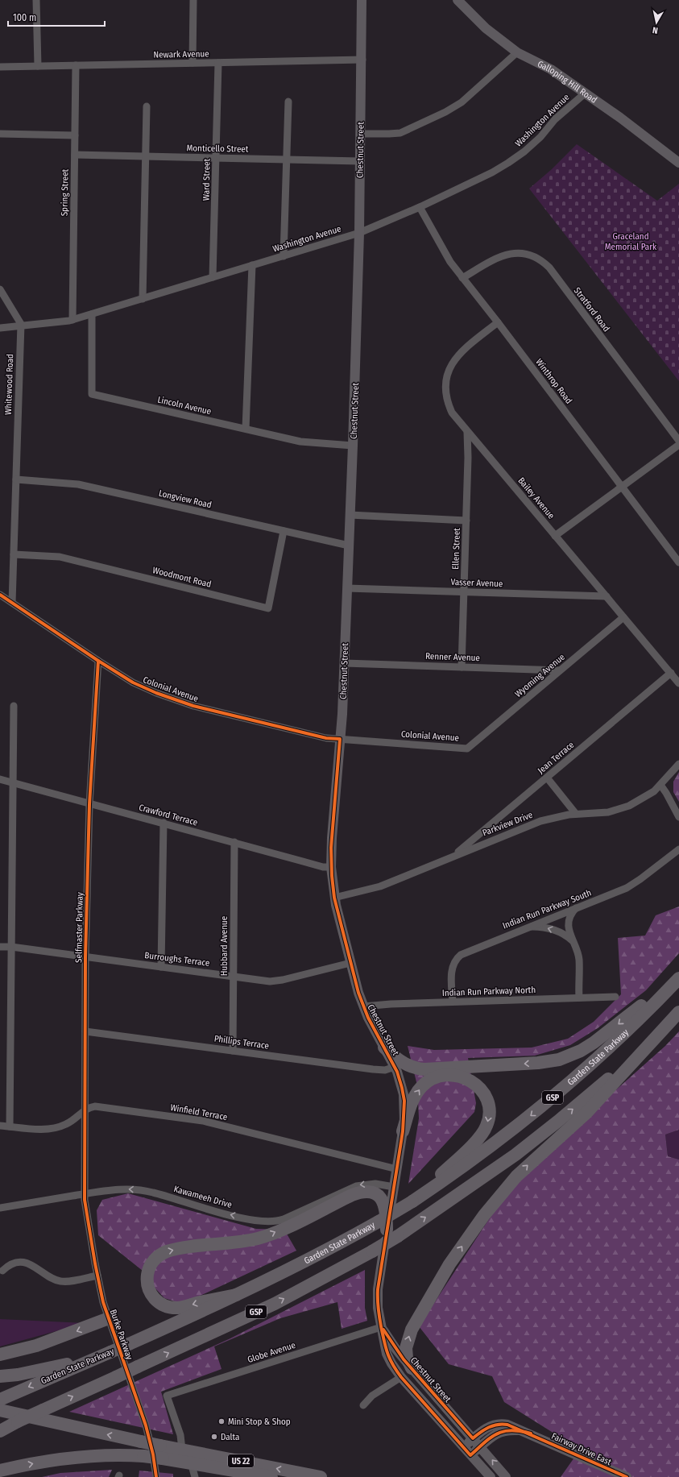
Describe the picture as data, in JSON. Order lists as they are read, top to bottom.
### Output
{
  "streets": {
    "highway": ["Garden State Parkway", "GSP", "US 22"],
    "main road": ["Galloping Hill Road", "Chestnut Street", "Fairway Drive East"],
    "street": [
      "Newark Avenue",
      "Washington Avenue",
      "Monticello Street",
      "Ward Street",
      "Spring Street",
      "Stratford Road",
      "Winthrop Road",
      "Whitewood Road",
      "Lincoln Avenue",
      "Bailey Avenue",
      "Longview Road",
      "Ellen Street",
      "Woodmont Road",
      "Vasser Avenue",
      "Renner Avenue",
      "Wyoming Avenue",
      "Colonial Avenue",
      "Jean Terrace",
      "Crawford Terrace",
      "Parkview Drive",
      "Indian Run Parkway South",
      "Selfmaster Parkway",
      "Hubbard Avenue",
      "Burroughs Terrace",
      "Indian Run Parkway North",
      "Phillips Terrace",
      "Winfield Terrace",
      "Kawameeh Drive",
      "Burke Parkway",
      "Globe Avenue"
    ]
  },
  "crossings": [
    ["Newark Avenue", "Chestnut Street"],
    ["Newark Avenue", "Ward Street"],
    ["Newark Avenue", "Spring Street"],
    ["Galloping Hill Road", "Washington Avenue"],
    ["Washington Avenue", "Chestnut Street"],
    ["Washington Avenue", "Ward Street"],
    ["Washington Avenue", "Spring Street"],
    ["Washington Avenue", "Winthrop Road"],
    ["Washington Avenue", "Whitewood Road"],
    ["Washington Avenue", "Lincoln Avenue"],
    ["Monticello Street", "Chestnut Street"],
    ["Monticello Street", "Ward Street"],
    ["Monticello Street", "Spring Street"],
    ["Chestnut Street", "Lincoln Avenue"],
    ["Chestnut Street", "Longview Road"],
    ["Chestnut Street", "Vasser Avenue"],
    ["Chestnut Street", "Renner Avenue"],
    ["Chestnut Street", "Colonial Avenue"],
    ["Chestnut Street", "Crawford Terrace"],
    ["Chestnut Street", "Parkview Drive"],
    ["Chestnut Street", "Burroughs Terrace"],
    ["Chestnut Street", "Indian Run Parkway North"],
    ["Chestnut Street", "Phillips Terrace"],
    ["Chestnut Street", "Garden State Parkway"],
    ["Chestnut Street", "Winfield Terrace"],
    ["Chestnut Street", "Kawameeh Drive"],
    ["Chestnut Street", "Globe Avenue"],
    ["Chestnut Street", "Fairway Drive East"],
    ["Stratford Road", "Winthrop Road"],
    ["Winthrop Road", "Bailey Avenue"],
    ["Whitewood Road", "Longview Road"],
    ["Whitewood Road", "Woodmont Road"],
    ["Whitewood Road", "Colonial Avenue"],
    ["Bailey Avenue", "Ellen Street"],
    ["Bailey Avenue", "Vasser Avenue"],
    ["Bailey Avenue", "Wyoming Avenue"],
    ["Bailey Avenue", "Jean Terrace"],
    ["Longview Road", "Woodmont Road"],
    ["Ellen Street", "Vasser Avenue"],
    ["Ellen Street", "Renner Avenue"],
    ["Renner Avenue", "Wyoming Avenue"],
    ["Wyoming Avenue", "Colonial Avenue"],
    ["Colonial Avenue", "Selfmaster Parkway"],
    ["Jean Terrace", "Parkview Drive"],
    ["Crawford Terrace", "Selfmaster Parkway"],
    ["Crawford Terrace", "Hubbard Avenue"],
    ["Indian Run Parkway South", "Indian Run Parkway North"],
    ["Selfmaster Parkway", "Burroughs Terrace"],
    ["Selfmaster Parkway", "Phillips Terrace"],
    ["Selfmaster Parkway", "Winfield Terrace"],
    ["Selfmaster Parkway", "Kawameeh Drive"],
    ["Selfmaster Parkway", "Burke Parkway"],
    ["Hubbard Avenue", "Burroughs Terrace"],
    ["Hubbard Avenue", "Phillips Terrace"],
    ["Kawameeh Drive", "Burke Parkway"],
    ["Globe Avenue", "US 22"]
  ],
  "one_way": ["Kawameeh Drive"],
  "parks": ["Graceland Memorial Park"],
  "places": ["Mini Stop & Shop", "Dalta"],
  "scale_bar": "100 m",
  "north": "bottom"
}
